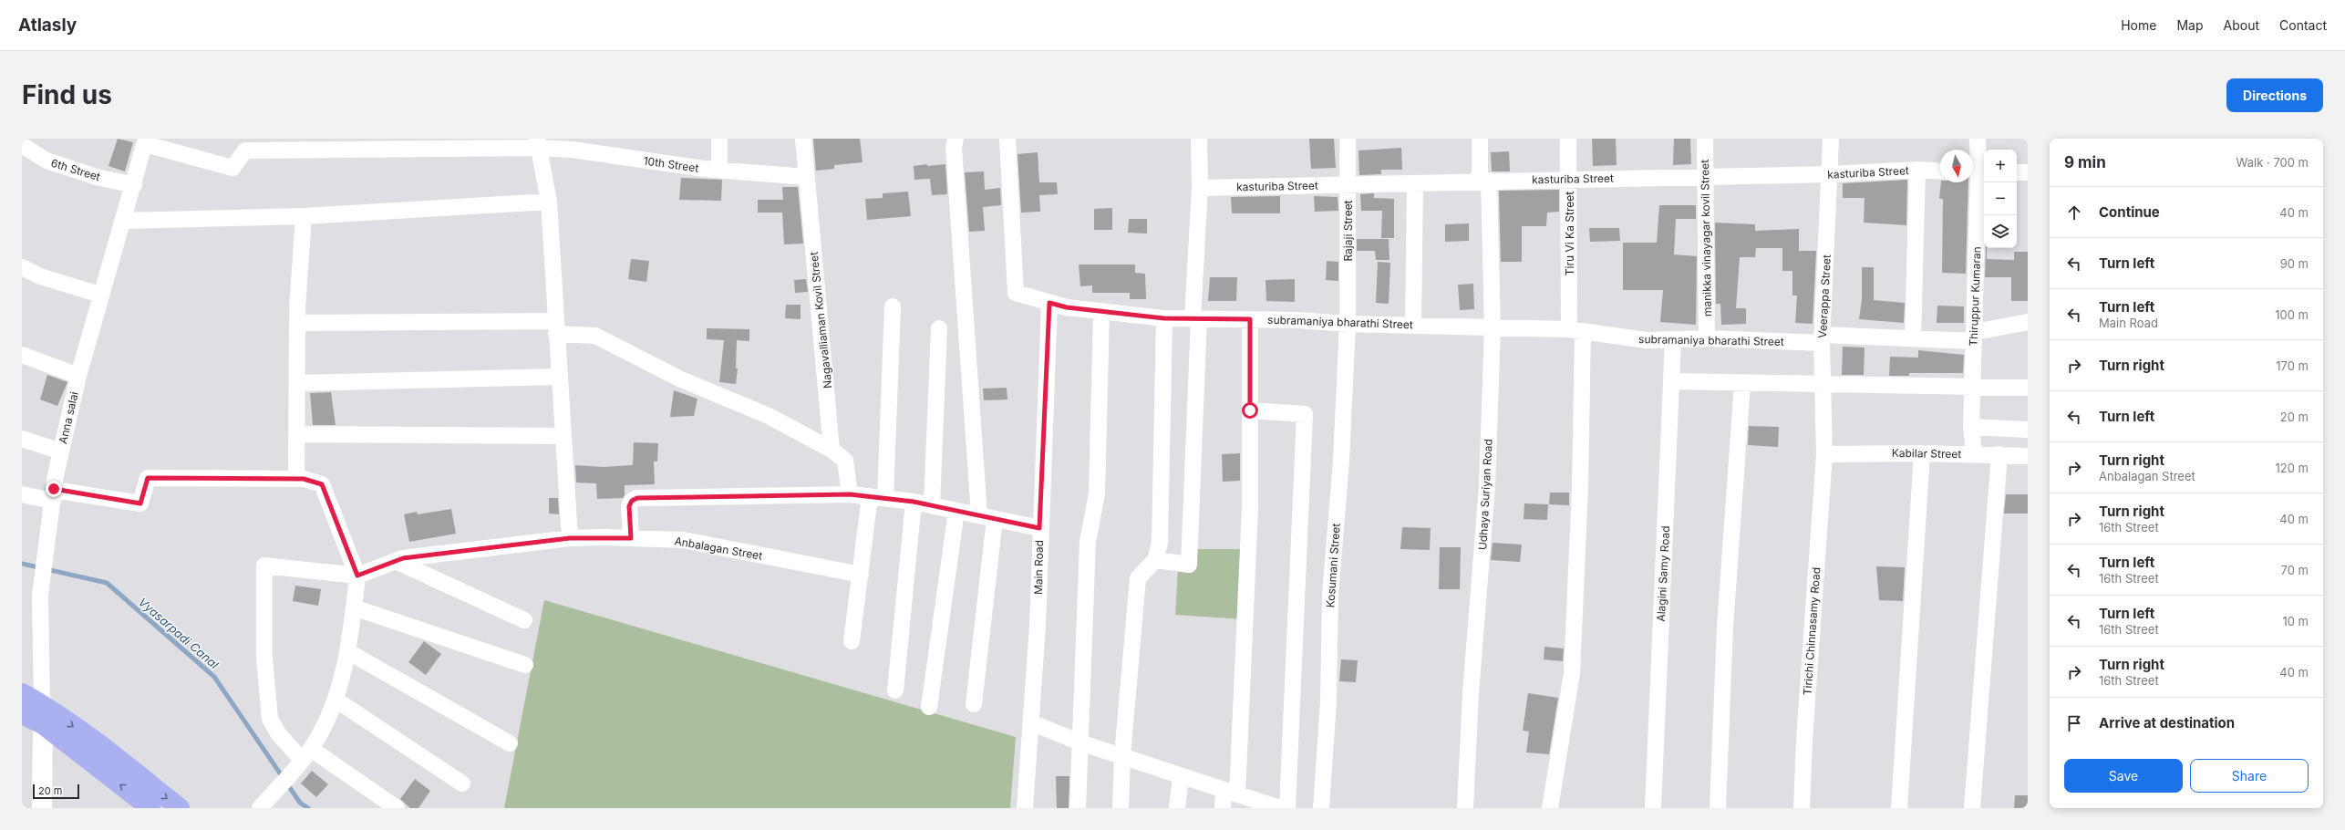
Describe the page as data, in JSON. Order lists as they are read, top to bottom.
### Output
{
  "streets": {
    "street": [
      "10th Street",
      "6th Street",
      "kasturiba Street",
      "Rajaji Street",
      "Tiru Vi Ka Street",
      "manikka vinayagar kovil Street",
      "Veerappa Street",
      "Thiruppur Kumaran",
      "Nagavalliaman Kovil Street",
      "subramaniya bharathi Street",
      "Anna salai",
      "Kabilar Street",
      "Udhaya Suriyan Road",
      "Anbalagan Street",
      "Kosumani Street",
      "Main Road",
      "Alagini Samy Road",
      "Tirichi Chinnasamy Road"
    ]
  },
  "crossings": [
    ["10th Street", "Nagavalliaman Kovil Street"],
    ["10th Street", "Anna salai"],
    ["6th Street", "Anna salai"],
    ["kasturiba Street", "Rajaji Street"],
    ["kasturiba Street", "Tiru Vi Ka Street"],
    ["kasturiba Street", "manikka vinayagar kovil Street"],
    ["kasturiba Street", "Veerappa Street"],
    ["kasturiba Street", "Udhaya Suriyan Road"],
    ["Rajaji Street", "subramaniya bharathi Street"],
    ["Rajaji Street", "Kosumani Street"],
    ["Tiru Vi Ka Street", "subramaniya bharathi Street"],
    ["manikka vinayagar kovil Street", "subramaniya bharathi Street"],
    ["Veerappa Street", "subramaniya bharathi Street"],
    ["Veerappa Street", "Kabilar Street"],
    ["Veerappa Street", "Tirichi Chinnasamy Road"],
    ["Thiruppur Kumaran", "subramaniya bharathi Street"],
    ["Thiruppur Kumaran", "Kabilar Street"],
    ["subramaniya bharathi Street", "Udhaya Suriyan Road"],
    ["subramaniya bharathi Street", "Kosumani Street"],
    ["subramaniya bharathi Street", "Main Road"],
    ["subramaniya bharathi Street", "Alagini Samy Road"],
    ["Kabilar Street", "Tirichi Chinnasamy Road"]
  ],
  "water": ["Vyasarpadi Canal"],
  "scale_bar": "20 m",
  "north": "bottom",
  "page": {
    "header": "Atlasly",
    "nav": [
      "Home",
      "Map",
      "About",
      "Contact"
    ],
    "buttons": [
      "Directions",
      ["Save", "Share"]
    ],
    "title": "Find us",
    "heading": ["9 min", "Walk · 700 m"],
    "map_buttons": ["+", "−"],
    "list": [
      ["Continue", "40 m"],
      ["Turn left", "90 m"],
      ["Turn left", "Main Road", "100 m"],
      ["Turn right", "170 m"],
      ["Turn left", "20 m"],
      ["Turn right", "Anbalagan Street", "120 m"],
      ["Turn right", "16th Street", "40 m"],
      ["Turn left", "16th Street", "70 m"],
      ["Turn left", "16th Street", "10 m"],
      ["Turn right", "16th Street", "40 m"],
      "Arrive at destination"
    ],
    "scale": "20 m"
  }
}
